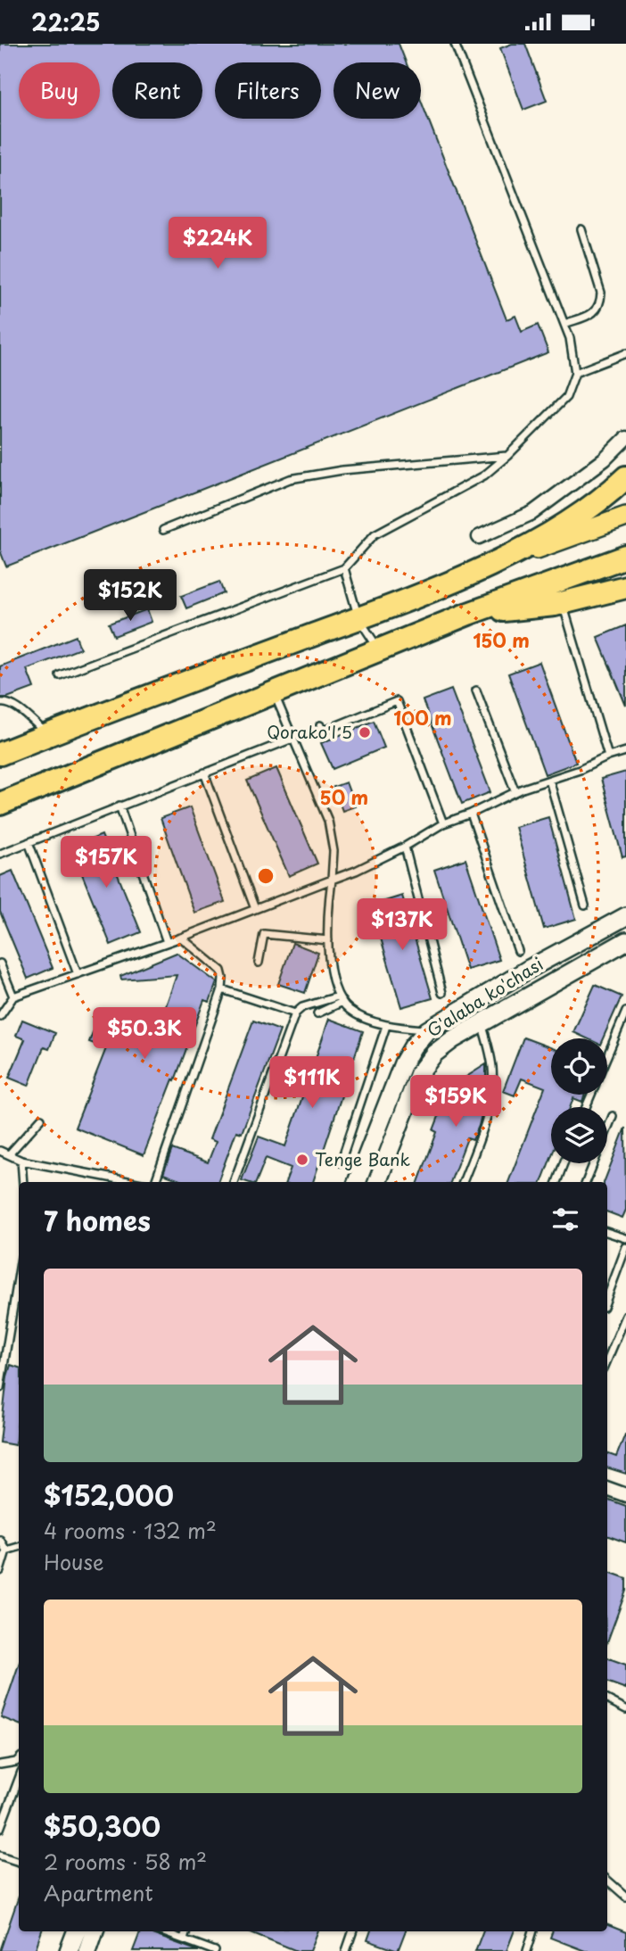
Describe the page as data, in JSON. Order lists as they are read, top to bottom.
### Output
{
  "streets": {
    "main road": ["G'alaba ko'chasi"]
  },
  "places": ["Qorako'l 5", "Tenge Bank"],
  "page": {
    "status": "22:25",
    "chip": [
      "Buy",
      "Rent",
      "Filters",
      "New"
    ],
    "price": [
      "$224K",
      "$152K",
      "$157K",
      "$137K",
      "$50.3K",
      "$111K",
      "$159K"
    ],
    "heading": "7 homes",
    "list": [
      {
        "name": "$152,000",
        "note": "4 rooms · 132 m² · House"
      },
      {
        "name": "$50,300",
        "note": "2 rooms · 58 m² · Apartment"
      }
    ]
  },
  "rings": ["150 m", "100 m", "50 m"]
}
